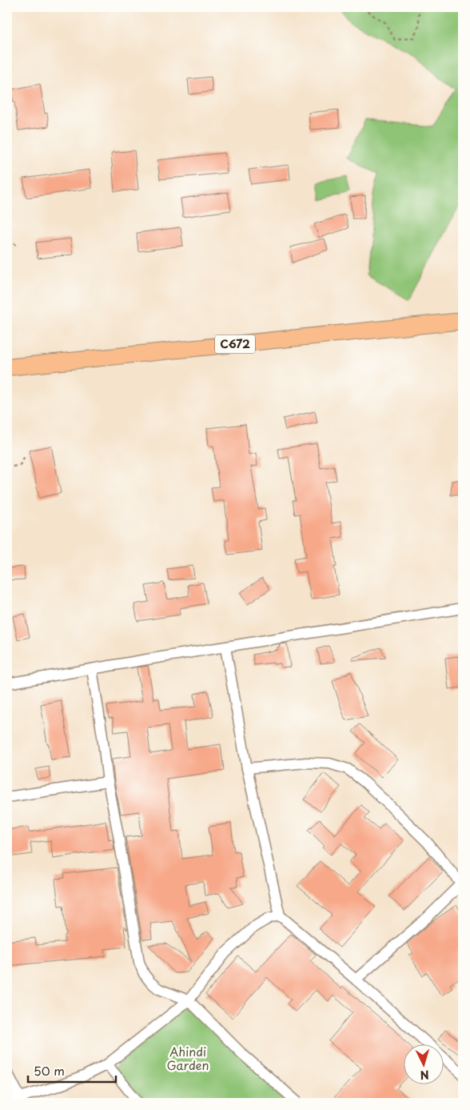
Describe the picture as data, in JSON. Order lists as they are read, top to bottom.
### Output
{
  "streets": {
    "main road": ["C672"]
  },
  "parks": ["Ahindi Garden"],
  "scale_bar": "50 m",
  "north": "bottom"
}
